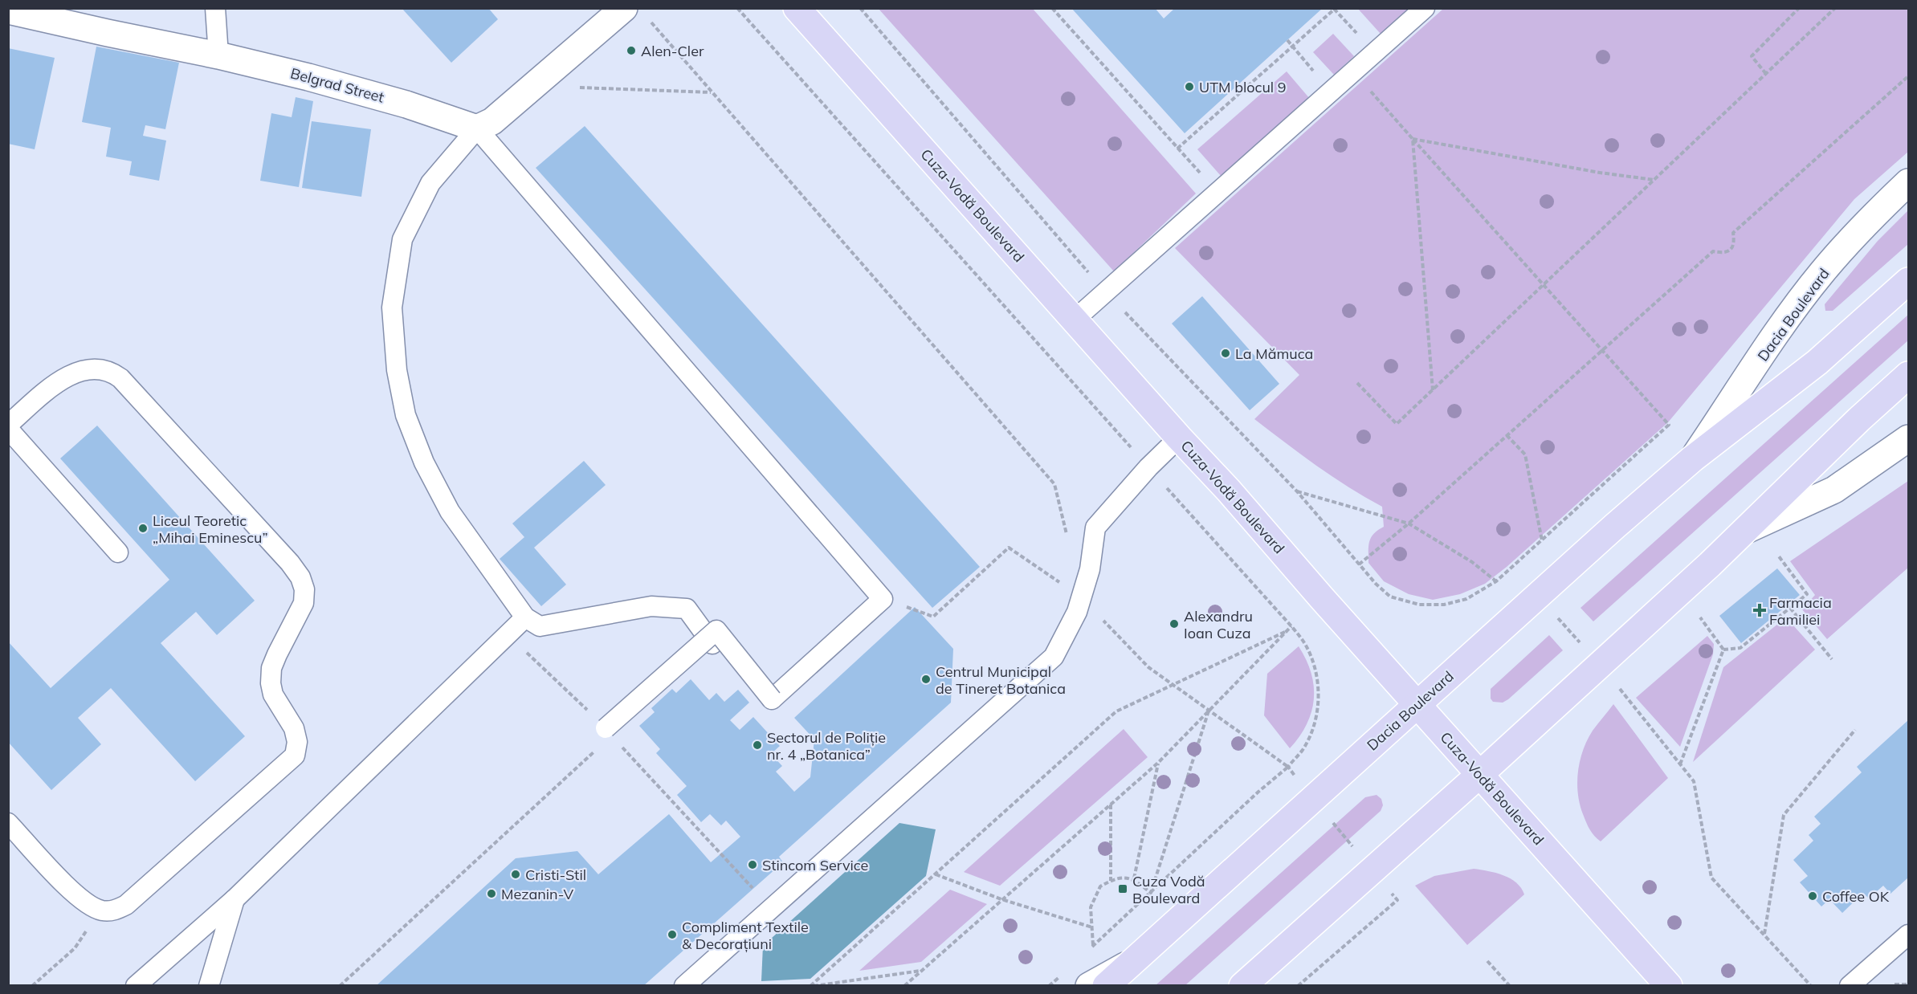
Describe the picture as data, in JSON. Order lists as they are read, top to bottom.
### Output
{
  "streets": {
    "main road": ["Cuza-Vodă Boulevard", "Dacia Boulevard"],
    "street": ["Belgrad Street"]
  },
  "crossings": [
    ["Cuza-Vodă Boulevard", "Dacia Boulevard"]
  ],
  "places": {
    "other": [
      "Alen-Cler",
      "UTM blocul 9",
      "La Mămuca",
      "Liceul Teoretic „Mihai Eminescu”",
      "Alexandru Ioan Cuza",
      "Centrul Municipal de Tineret Botanica",
      "Sectorul de Poliție nr. 4 „Botanica”",
      "Stincom Service",
      "Cristi-Stil",
      "Mezanin-V",
      "Coffee OK",
      "Compliment Textile & Decorațiuni"
    ],
    "health": ["Farmacia Familiei"],
    "transit": ["Cuza Vodă Boulevard"]
  }
}
